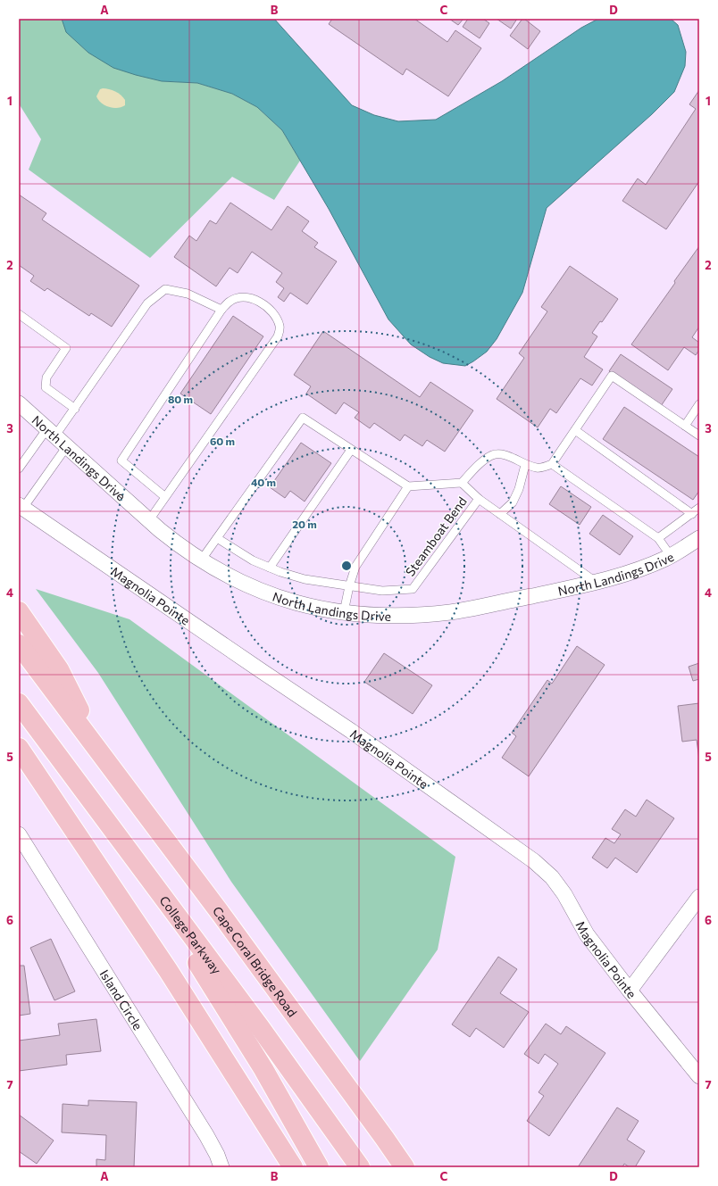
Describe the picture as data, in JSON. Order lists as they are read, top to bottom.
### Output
{
  "streets": {
    "main road": ["College Parkway", "Cape Coral Bridge Road"],
    "street": ["North Landings Drive", "Magnolia Pointe", "Island Circle"],
    "lane": ["Steamboat Bend"]
  },
  "crossings": [
    ["North Landings Drive", "Steamboat Bend"]
  ],
  "grid": {
    "columns": [
      "A",
      "B",
      "C",
      "D"
    ],
    "rows": [
      "1",
      "2",
      "3",
      "4",
      "5",
      "6",
      "7"
    ]
  },
  "rings": [
    "80 m",
    "60 m",
    "40 m",
    "20 m"
  ]
}
